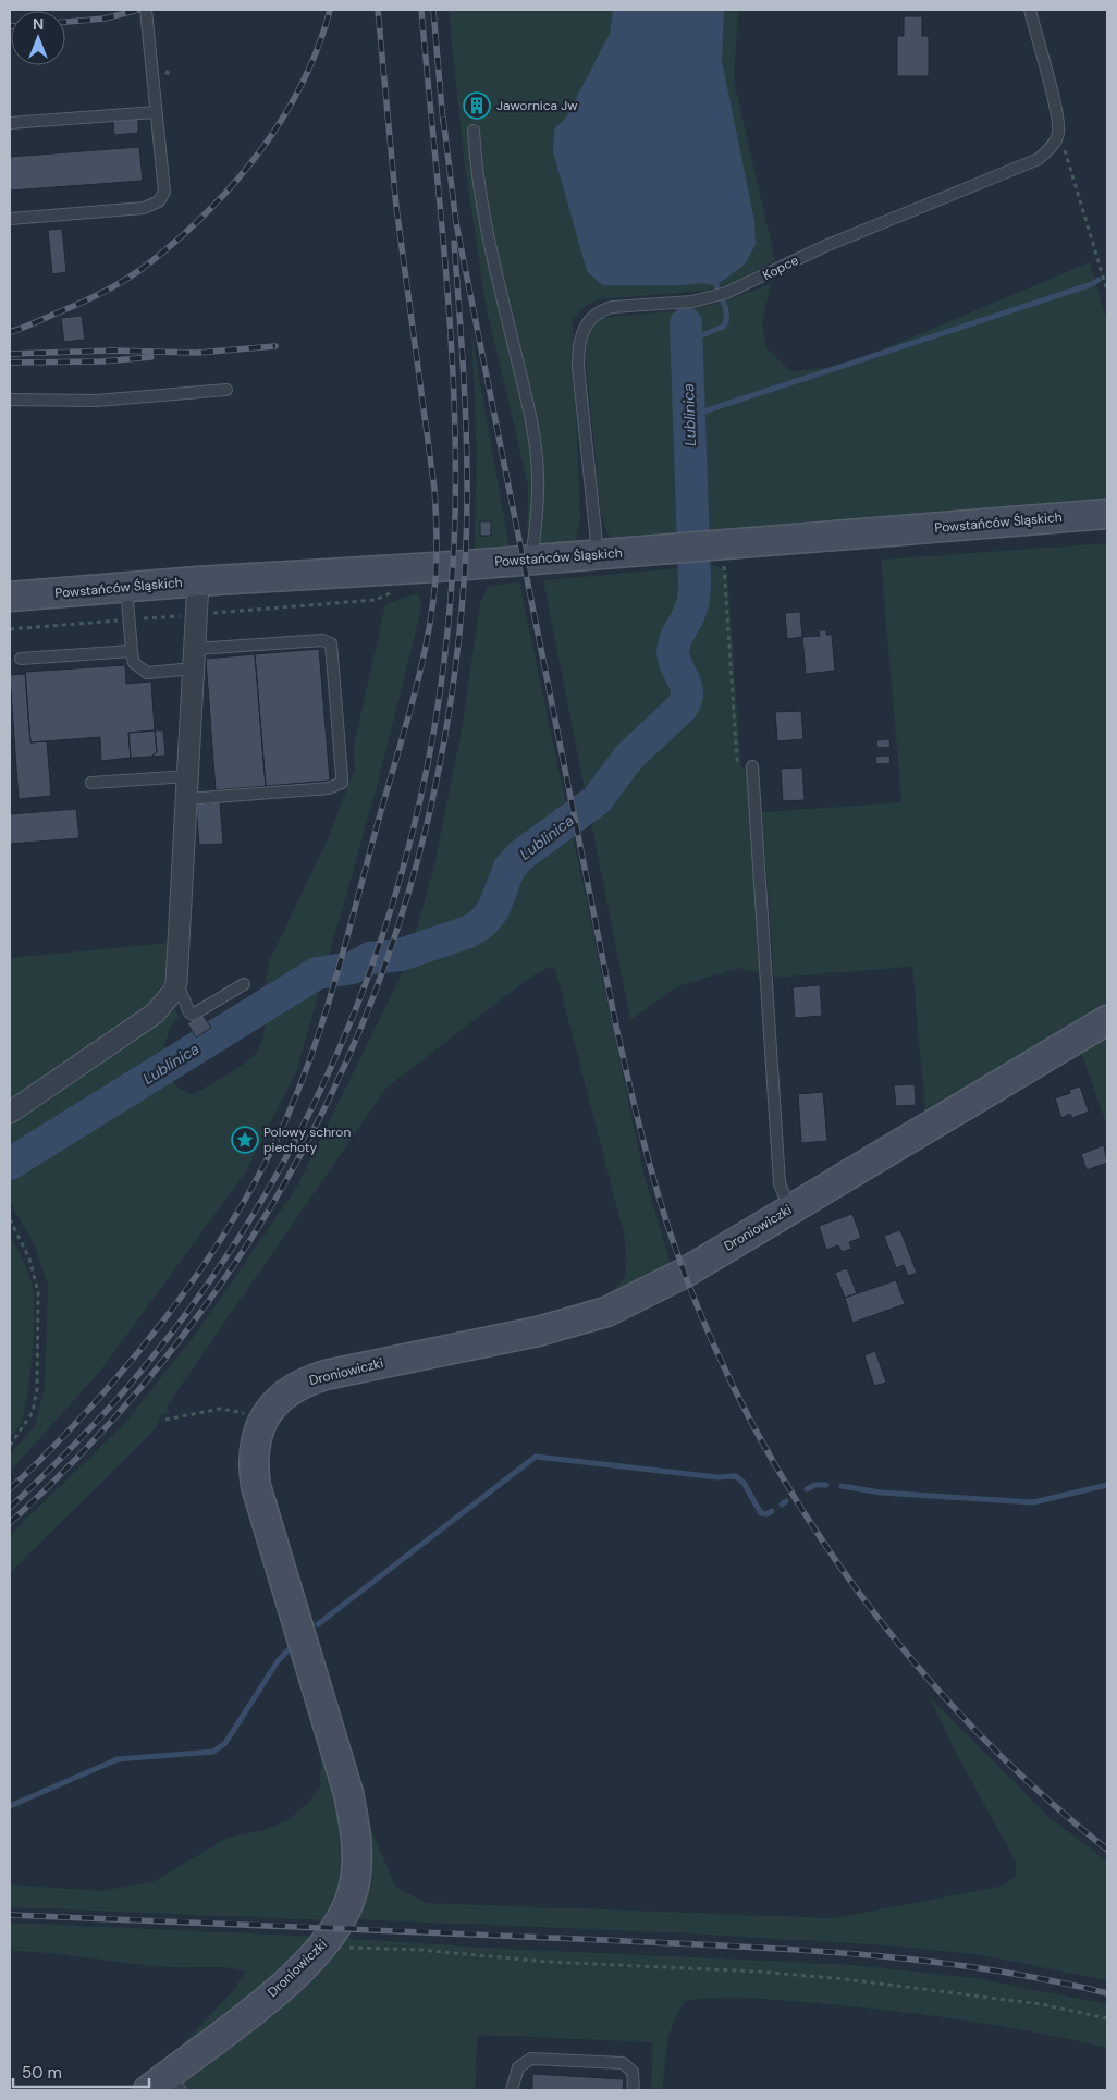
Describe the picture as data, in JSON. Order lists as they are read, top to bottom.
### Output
{
  "streets": {
    "street": ["Powstańców Śląskich", "Droniowiczki"],
    "lane": ["Kopce"]
  },
  "crossings": [
    ["Kopce", "Powstańców Śląskich"]
  ],
  "water": ["Lublinica"],
  "places": {
    "building": ["Jawornica Jw"],
    "place": ["Polowy schron piechoty"]
  },
  "scale_bar": "50 m",
  "north": "top"
}
